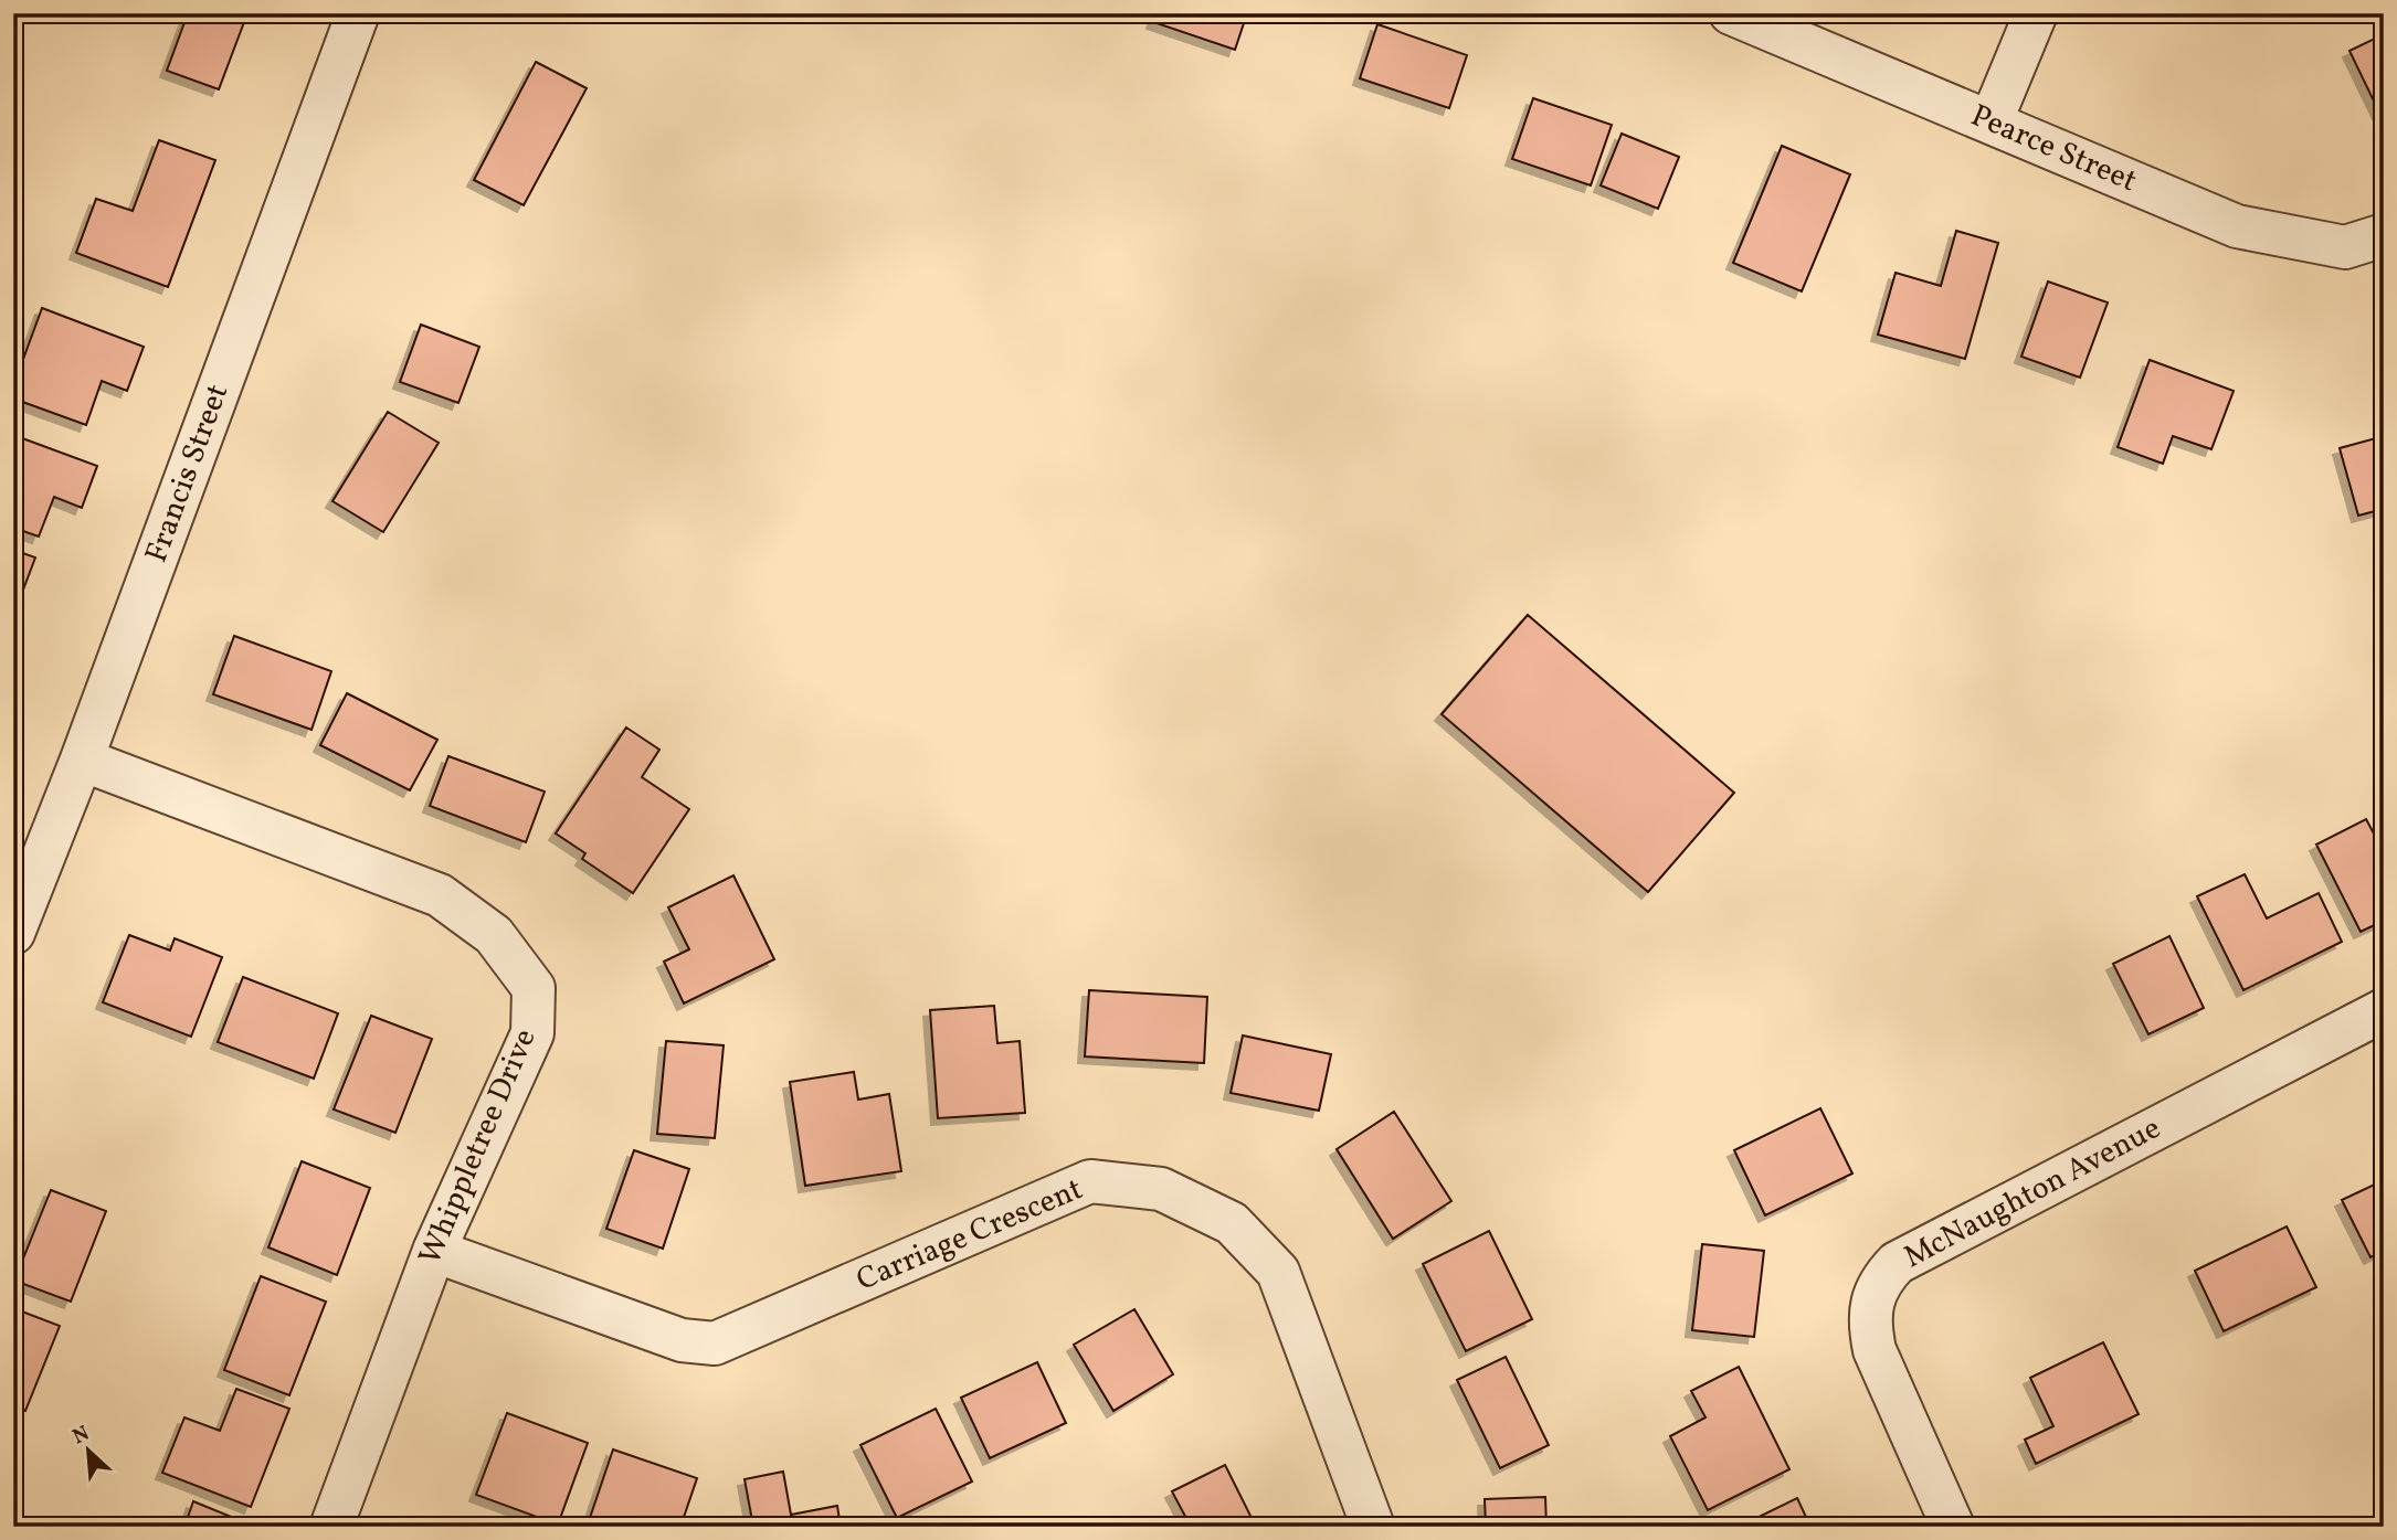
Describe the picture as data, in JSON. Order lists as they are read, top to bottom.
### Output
{
  "streets": {
    "street": [
      "Pearce Street",
      "Francis Street",
      "Whippletree Drive",
      "McNaughton Avenue",
      "Carriage Crescent"
    ]
  },
  "crossings": [
    ["Francis Street", "Whippletree Drive"],
    ["Whippletree Drive", "Carriage Crescent"]
  ],
  "north": "top left"
}
